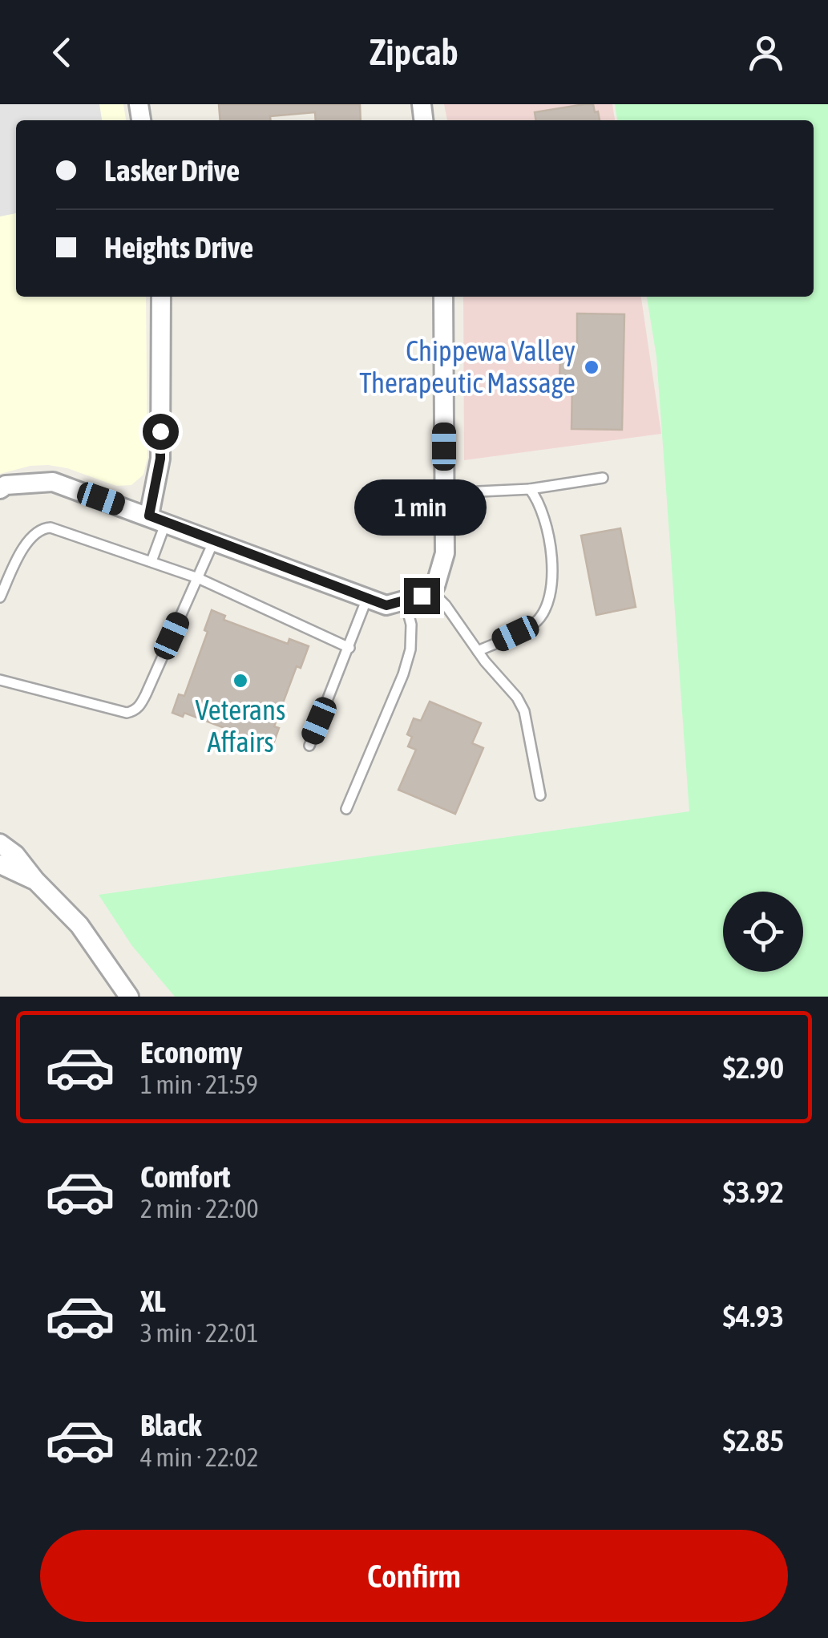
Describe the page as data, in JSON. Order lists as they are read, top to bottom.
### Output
{
  "places": ["Chippewa Valley Therapeutic Massage", "Veterans Affairs"],
  "page": {
    "header": "Zipcab",
    "banner": ["Lasker Drive", "Heights Drive"],
    "bubble": "1 min",
    "list": [
      {
        "name": "Economy",
        "note": "1 min · 21:59",
        "value": "$2.90"
      },
      {
        "name": "Comfort",
        "note": "2 min · 22:00",
        "value": "$3.92"
      },
      {
        "name": "XL",
        "note": "3 min · 22:01",
        "value": "$4.93"
      },
      {
        "name": "Black",
        "note": "4 min · 22:02",
        "value": "$2.85"
      }
    ],
    "buttons": "Confirm"
  }
}
